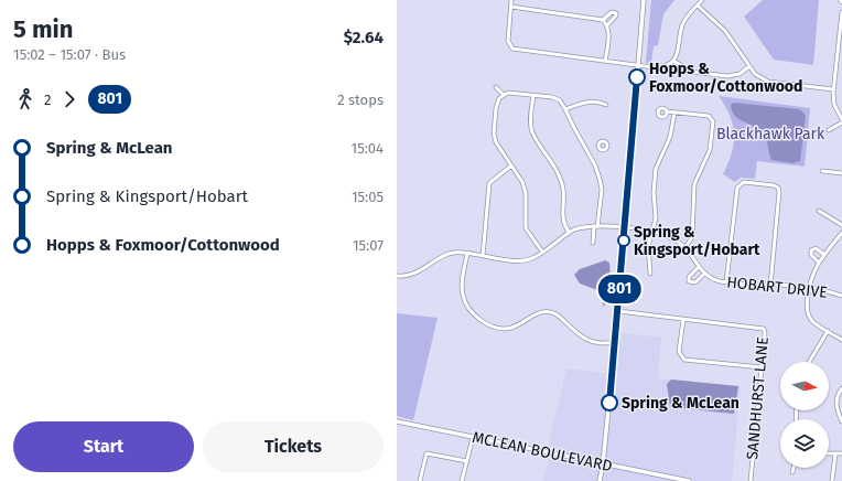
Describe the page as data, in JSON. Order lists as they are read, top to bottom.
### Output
{
  "streets": {
    "main road": ["MCLEAN BOULEVARD"],
    "street": ["HOBART DRIVE", "SANDHURST LANE"]
  },
  "parks": ["Blackhawk Park"],
  "places": ["Hopps & Foxmoor/Cottonwood", "Spring & Kingsport/Hobart", "Spring & McLean"],
  "lines": ["bus line 801"],
  "north": "right",
  "page": {
    "heading": ["5 min", "15:02 – 15:07 · Bus", "$2.64"],
    "on_map": "801",
    "legs": ["2", "801", "2 stops"],
    "list": [
      {
        "name": "Spring & McLean",
        "value": "15:04"
      },
      {
        "name": "Spring & Kingsport/Hobart",
        "value": "15:05"
      },
      {
        "name": "Hopps & Foxmoor/Cottonwood",
        "value": "15:07"
      }
    ],
    "buttons": ["Start", "Tickets"]
  }
}
